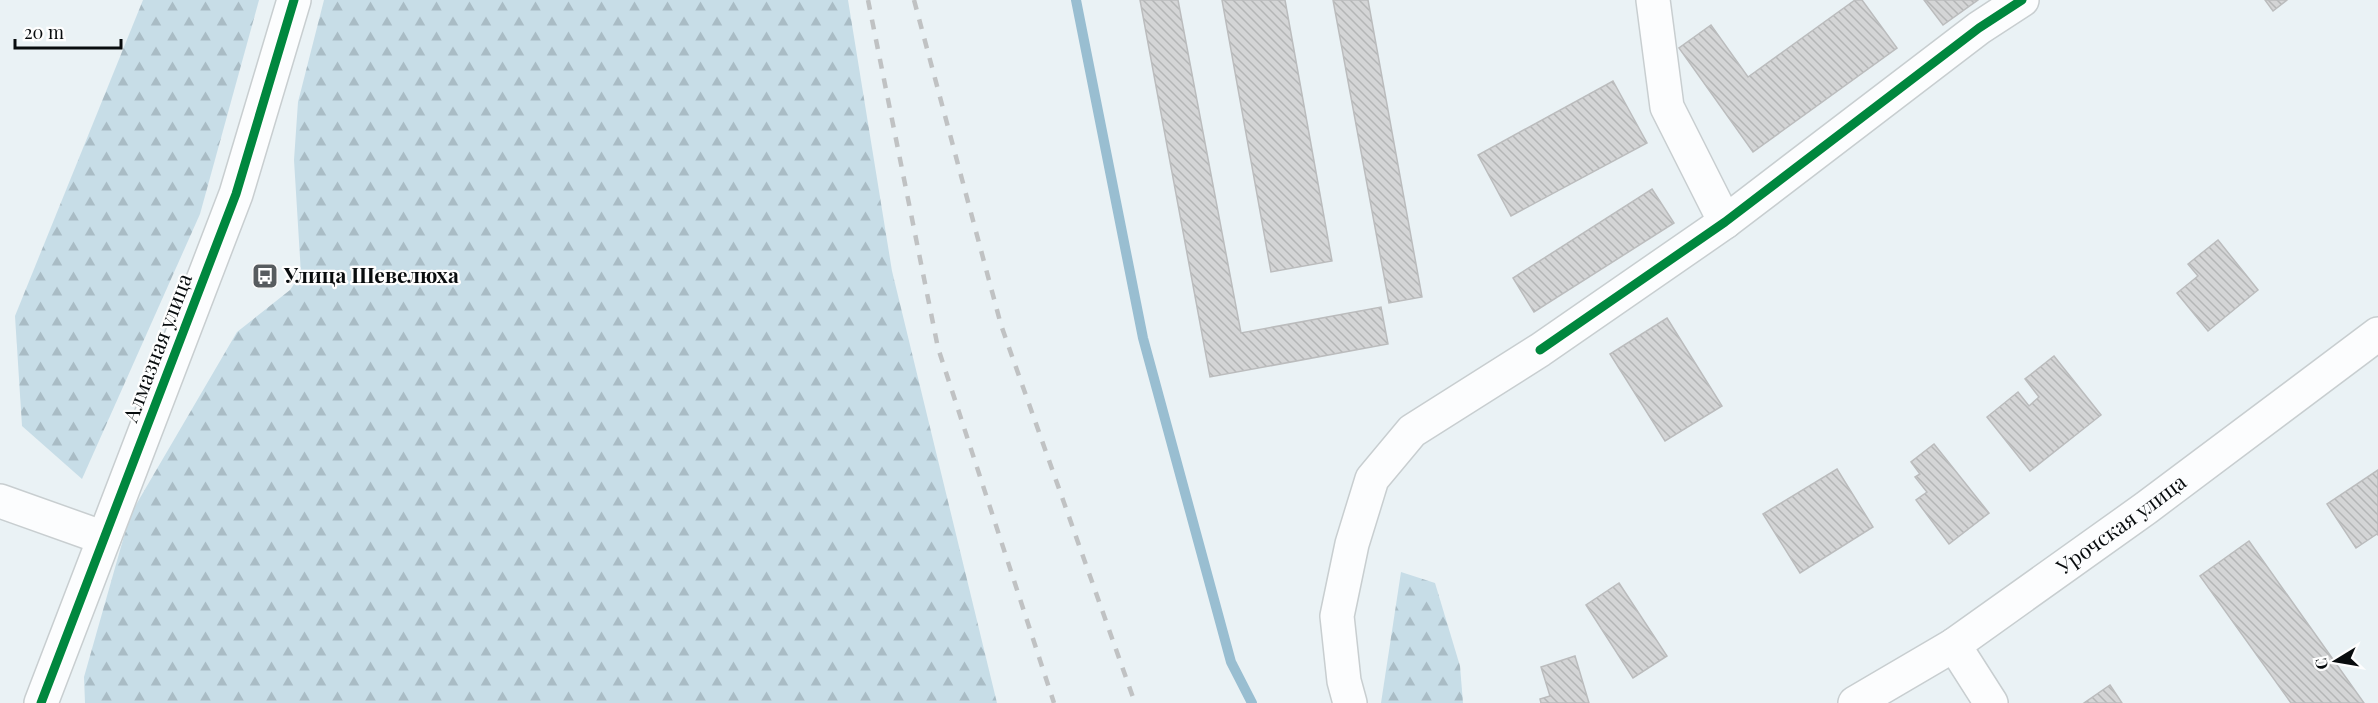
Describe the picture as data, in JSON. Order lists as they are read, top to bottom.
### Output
{
  "streets": {
    "street": ["Алмазная улица", "Урочская улица"]
  },
  "places": {
    "bus stop": ["Улица Шевелюха"]
  },
  "scale_bar": "20 m",
  "north": "left"
}
